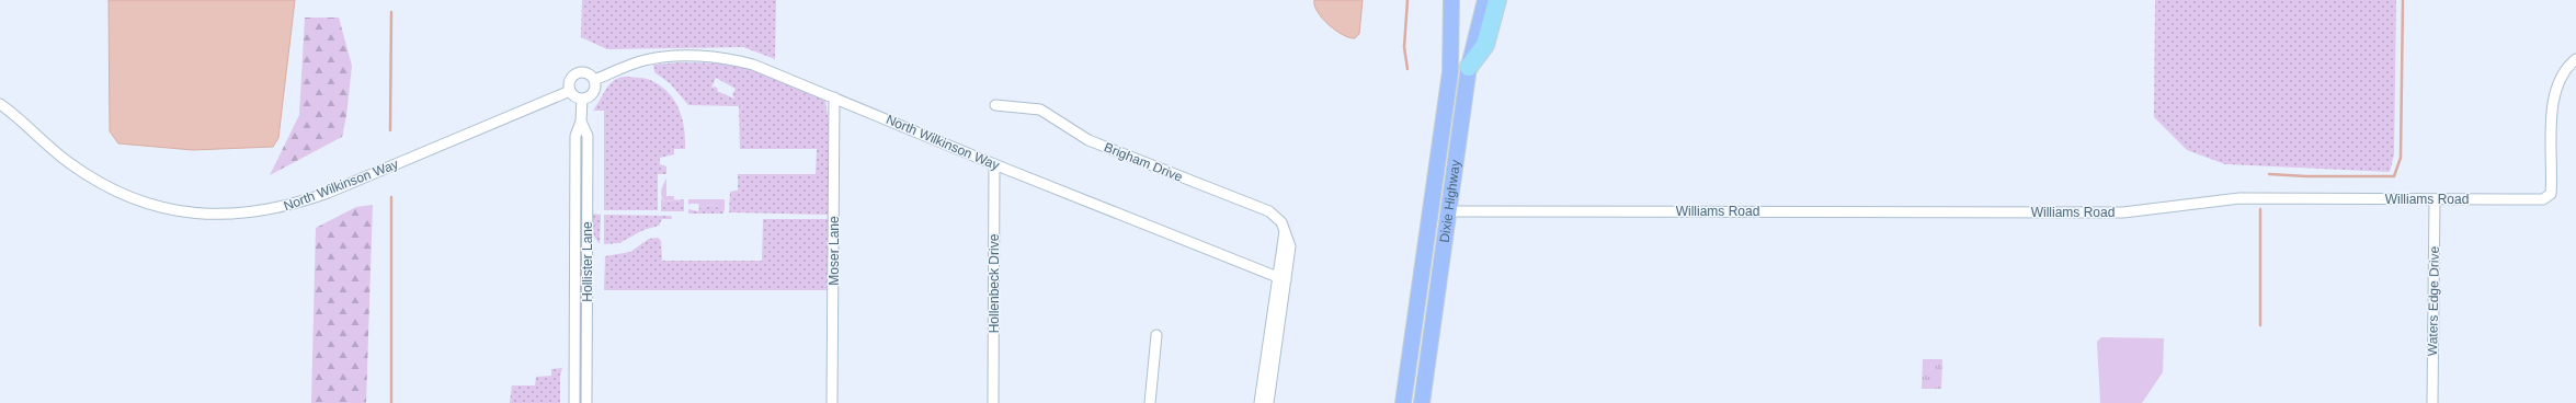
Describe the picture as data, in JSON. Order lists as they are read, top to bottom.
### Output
{
  "streets": {
    "main road": ["Dixie Highway"],
    "street": [
      "North Wilkinson Way",
      "Brigham Drive",
      "Williams Road",
      "Moser Lane",
      "Hollister Lane",
      "Hollenbeck Drive",
      "Waters Edge Drive"
    ]
  },
  "crossings": [
    ["North Wilkinson Way", "Brigham Drive"],
    ["North Wilkinson Way", "Moser Lane"],
    ["North Wilkinson Way", "Hollister Lane"],
    ["North Wilkinson Way", "Hollenbeck Drive"],
    ["Williams Road", "Dixie Highway"],
    ["Williams Road", "Waters Edge Drive"]
  ]
}
